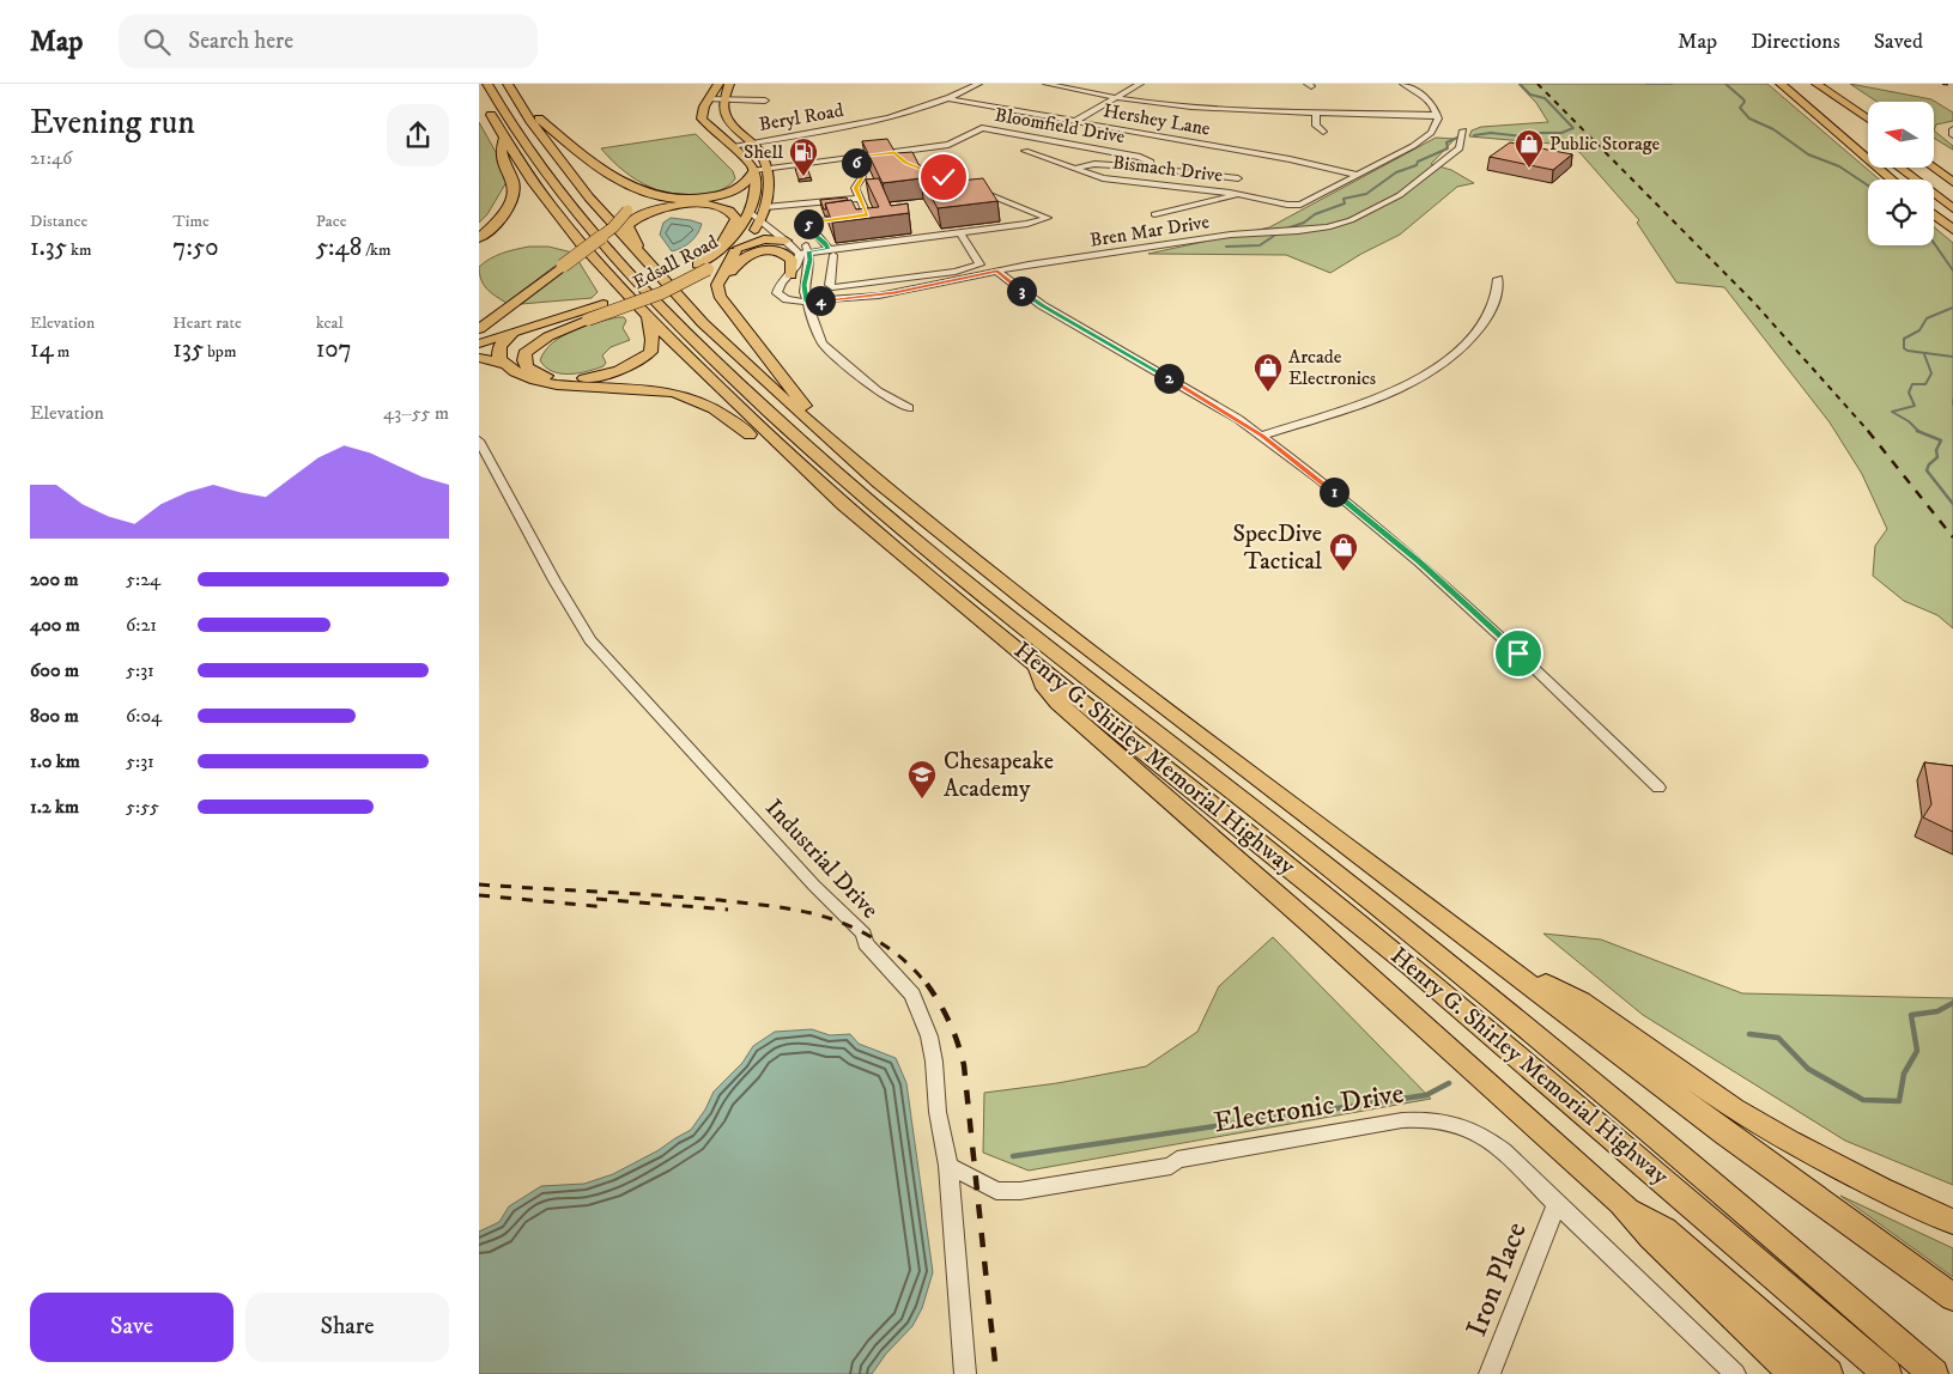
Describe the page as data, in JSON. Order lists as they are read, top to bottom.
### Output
{
  "streets": {
    "highway": ["Henry G. Shirley Memorial Highway"],
    "main road": ["Edsall Road"],
    "street": [
      "Beryl Road",
      "Hershey Lane",
      "Bloomfield Drive",
      "Bismach Drive",
      "Bren Mar Drive",
      "Industrial Drive",
      "Electronic Drive",
      "Iron Place"
    ]
  },
  "crossings": [
    ["Beryl Road", "Hershey Lane"],
    ["Hershey Lane", "Bismach Drive"],
    ["Bloomfield Drive", "Bismach Drive"],
    ["Bloomfield Drive", "Edsall Road"],
    ["Industrial Drive", "Electronic Drive"],
    ["Electronic Drive", "Iron Place"]
  ],
  "places": {
    "shop": ["Public Storage", "Arcade Electronics", "SpecDive Tactical"],
    "fuel station": ["Shell"],
    "school or university": ["Chesapeake Academy"]
  },
  "north": "left",
  "page": {
    "header": "Map",
    "search": "Search here",
    "nav": ["Map", "Directions", "Saved"],
    "heading": ["Evening run", "21:46"],
    "pins": [
      "6",
      "5",
      "3",
      "4",
      "2",
      "1"
    ],
    "stats": [
      ["Distance", "1.35 km"],
      ["Time", "7:50"],
      ["Pace", "5:48 /km"],
      ["Elevation", "14 m"],
      ["Heart rate", "135 bpm"],
      ["kcal", "107"]
    ],
    "chart": ["Elevation", "43–55 m"],
    "list": [
      {
        "name": "200 m",
        "note": "5:24"
      },
      {
        "name": "400 m",
        "note": "6:21"
      },
      {
        "name": "600 m",
        "note": "5:31"
      },
      {
        "name": "800 m",
        "note": "6:04"
      },
      {
        "name": "1.0 km",
        "note": "5:31"
      },
      {
        "name": "1.2 km",
        "note": "5:55"
      }
    ],
    "buttons": ["Save", "Share"]
  }
}
